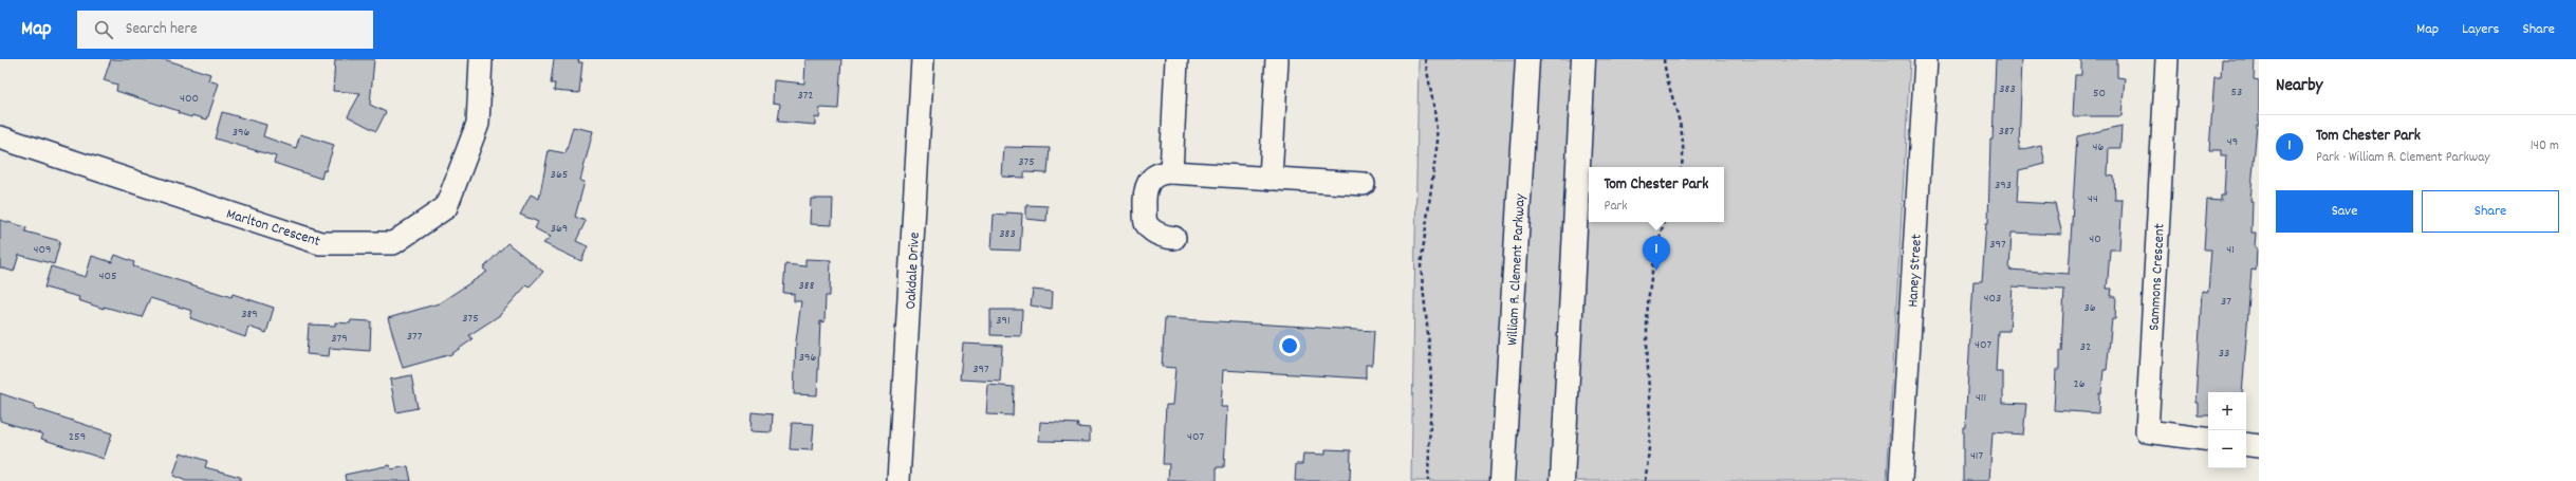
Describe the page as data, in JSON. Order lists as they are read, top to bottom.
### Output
{
  "streets": {
    "main road": ["William R. Clement Parkway"],
    "street": [
      "Marlton Crescent",
      "Oakdale Drive",
      "Haney Street",
      "Sammons Crescent"
    ]
  },
  "house_numbers": [
    "383",
    "53",
    "50",
    "372",
    "400",
    "387",
    "396",
    "49",
    "46",
    "375",
    "365",
    "393",
    "44",
    "369",
    "383",
    "40",
    "397",
    "409",
    "41",
    "405",
    "388",
    "403",
    "37",
    "36",
    "389",
    "375",
    "391",
    "377",
    "379",
    "407",
    "32",
    "33",
    "396",
    "397",
    "26",
    "411",
    "259",
    "407",
    "417"
  ],
  "page": {
    "header": "Map",
    "search": "Search here",
    "nav": ["Map", "Layers", "Share"],
    "heading": "Nearby",
    "list": [
      {
        "mark": "1",
        "name": "Tom Chester Park",
        "note": "Park · William R. Clement Parkway",
        "value": "140 m"
      }
    ],
    "popup": ["Tom Chester Park", "Park"],
    "buttons": ["Save", "Share"],
    "pins": "1",
    "map_buttons": ["+", "−"]
  }
}
